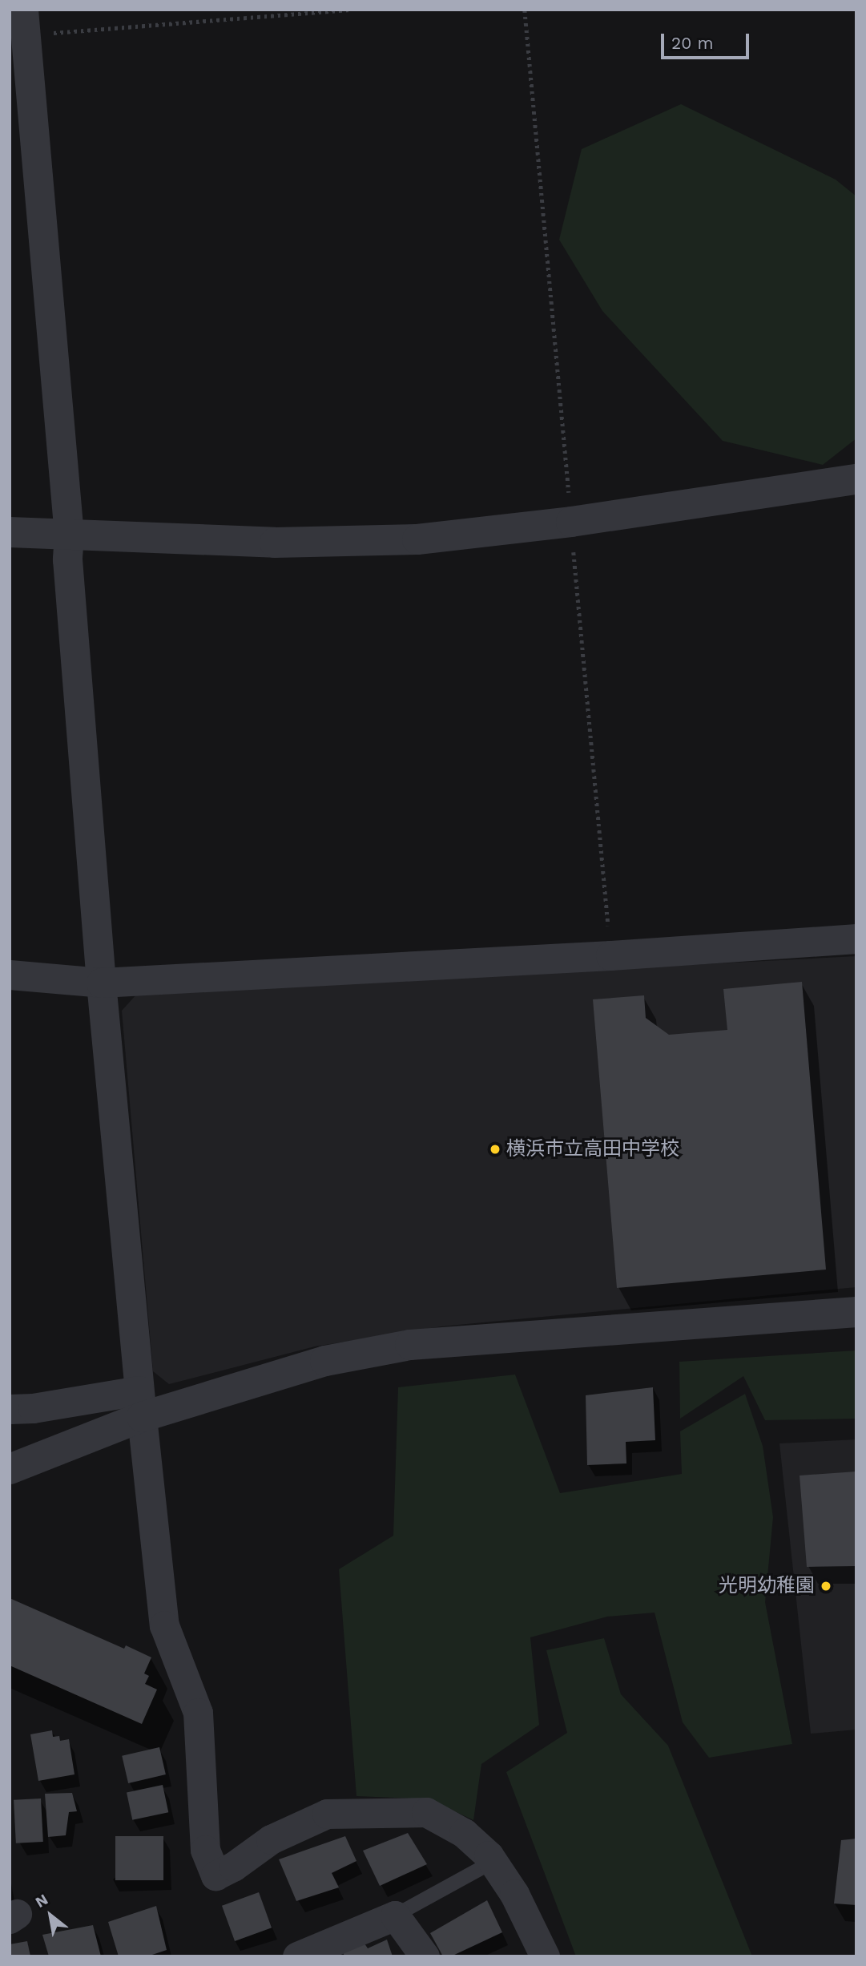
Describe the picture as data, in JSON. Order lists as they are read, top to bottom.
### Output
{
  "places": ["横浜市立高田中学校", "光明幼稚園"],
  "scale_bar": "20 m",
  "north": "top left"
}
